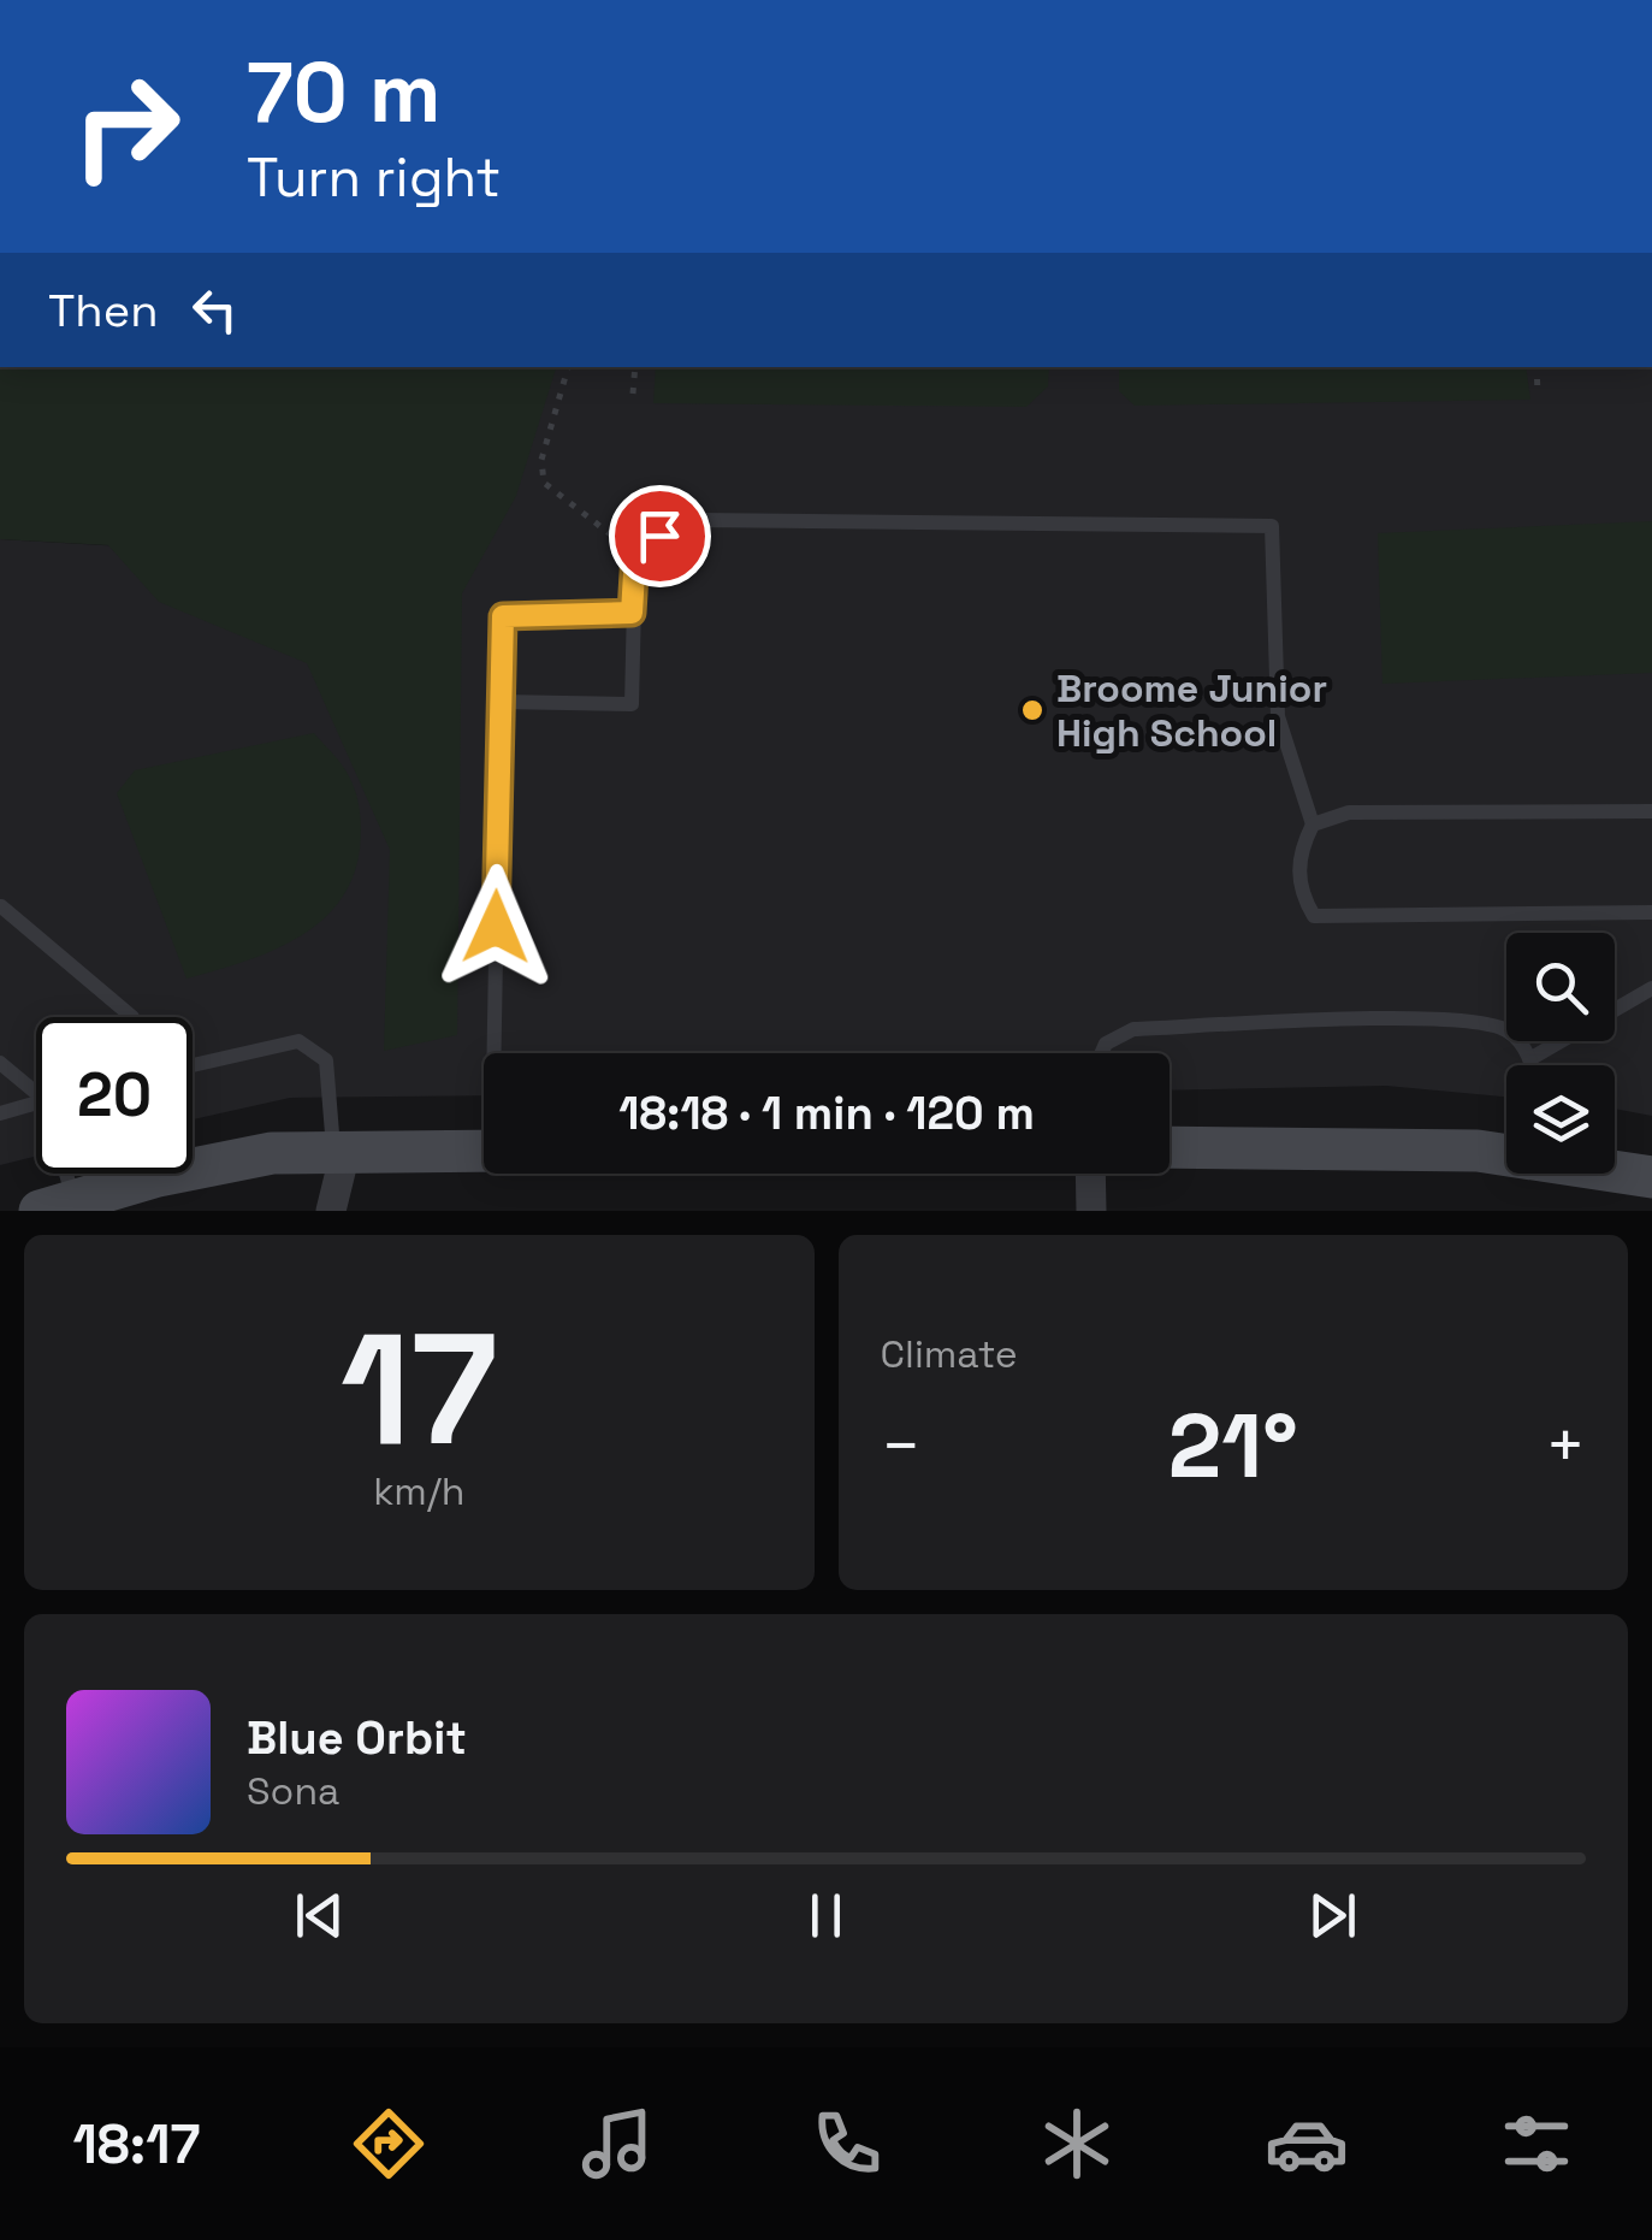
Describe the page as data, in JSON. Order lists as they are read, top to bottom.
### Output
{
  "places": ["Broome Junior High School"],
  "page": {
    "turn": ["70 m", "Turn right"],
    "then": "Then",
    "limit": "20",
    "trip": "18:18 · 1 min · 120 m",
    "tile": [
      ["17", "km/h"],
      "Climate"
    ],
    "heat": ["−", "21°", "+"],
    "song": ["Blue Orbit", "Sona"],
    "tabs": "18:17"
  }
}
